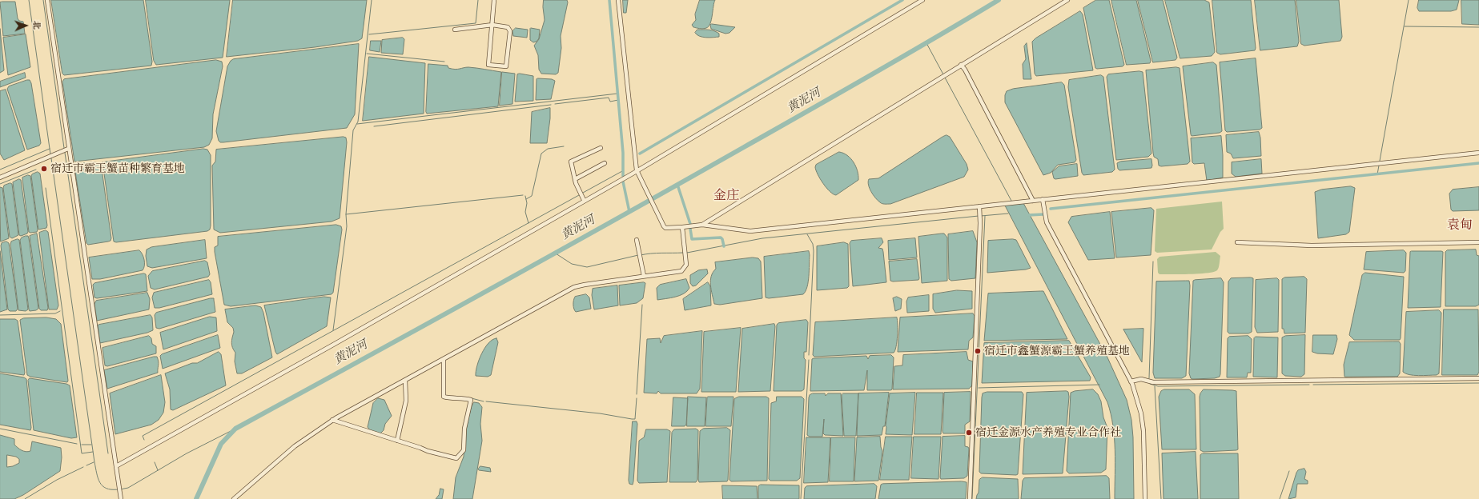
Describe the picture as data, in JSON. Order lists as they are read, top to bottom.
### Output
{
  "districts": ["金庄", "袁甸"],
  "water": ["黄泥河"],
  "places": ["宿迁市霸王蟹苗种繁育基地", "宿迁市鑫蟹源霸王蟹养殖基地", "宿迁金源水产养殖专业合作社"],
  "north": "right"
}
